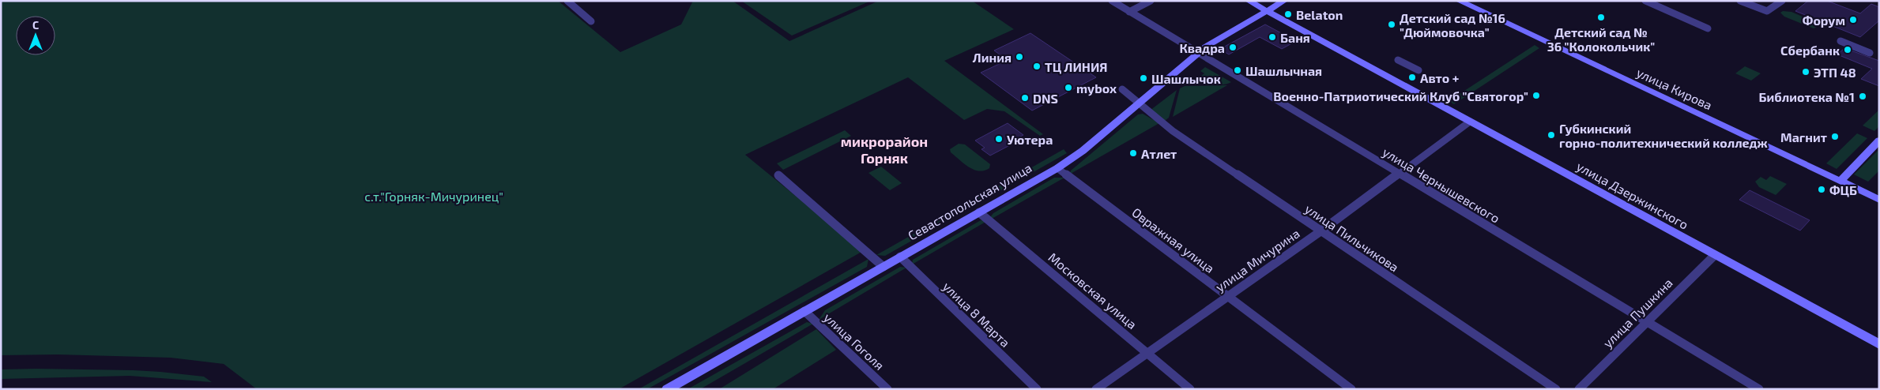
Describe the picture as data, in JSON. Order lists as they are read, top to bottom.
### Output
{
  "streets": {
    "main road": ["улица Кирова", "улица Дзержинского", "Севастопольская улица"],
    "street": [
      "улица Чернышевского",
      "улица Пильчикова",
      "Овражная улица",
      "улица Мичурина",
      "Московская улица",
      "улица Пушкина",
      "улица 8 Марта",
      "улица Гоголя"
    ]
  },
  "crossings": [
    ["улица Чернышевского", "Севастопольская улица"],
    ["улица Чернышевского", "улица Мичурина"],
    ["улица Чернышевского", "улица Пушкина"],
    ["улица Дзержинского", "Севастопольская улица"],
    ["улица Дзержинского", "улица Мичурина"],
    ["улица Дзержинского", "улица Пушкина"],
    ["Севастопольская улица", "улица Пильчикова"],
    ["Севастопольская улица", "Овражная улица"],
    ["Севастопольская улица", "Московская улица"],
    ["Севастопольская улица", "улица 8 Марта"],
    ["Севастопольская улица", "улица Гоголя"],
    ["улица Пильчикова", "улица Мичурина"],
    ["Овражная улица", "улица Мичурина"],
    ["улица Мичурина", "Московская улица"]
  ],
  "districts": ["микрорайон Горняк"],
  "parks": ["с.т.\"Горняк-Мичуринец\""],
  "places": [
    "Belaton",
    "Детский сад № 36 \"Колокольчик\"",
    "Форум",
    "Детский сад №16 \"Дюймовочка\"",
    "Баня",
    "Квадра",
    "Сбербанк",
    "Линия",
    "ТЦ ЛИНИЯ",
    "Шашлычная",
    "ЭТП 48",
    "Авто +",
    "Шашлычок",
    "mybox",
    "Военно-Патриотический Клуб \"Святогор\"",
    "Библиотека №1",
    "DNS",
    "Губкинский горно-политехнический колледж",
    "Магнит",
    "Уютера",
    "Атлет",
    "ФЦБ"
  ],
  "north": "top"
}
